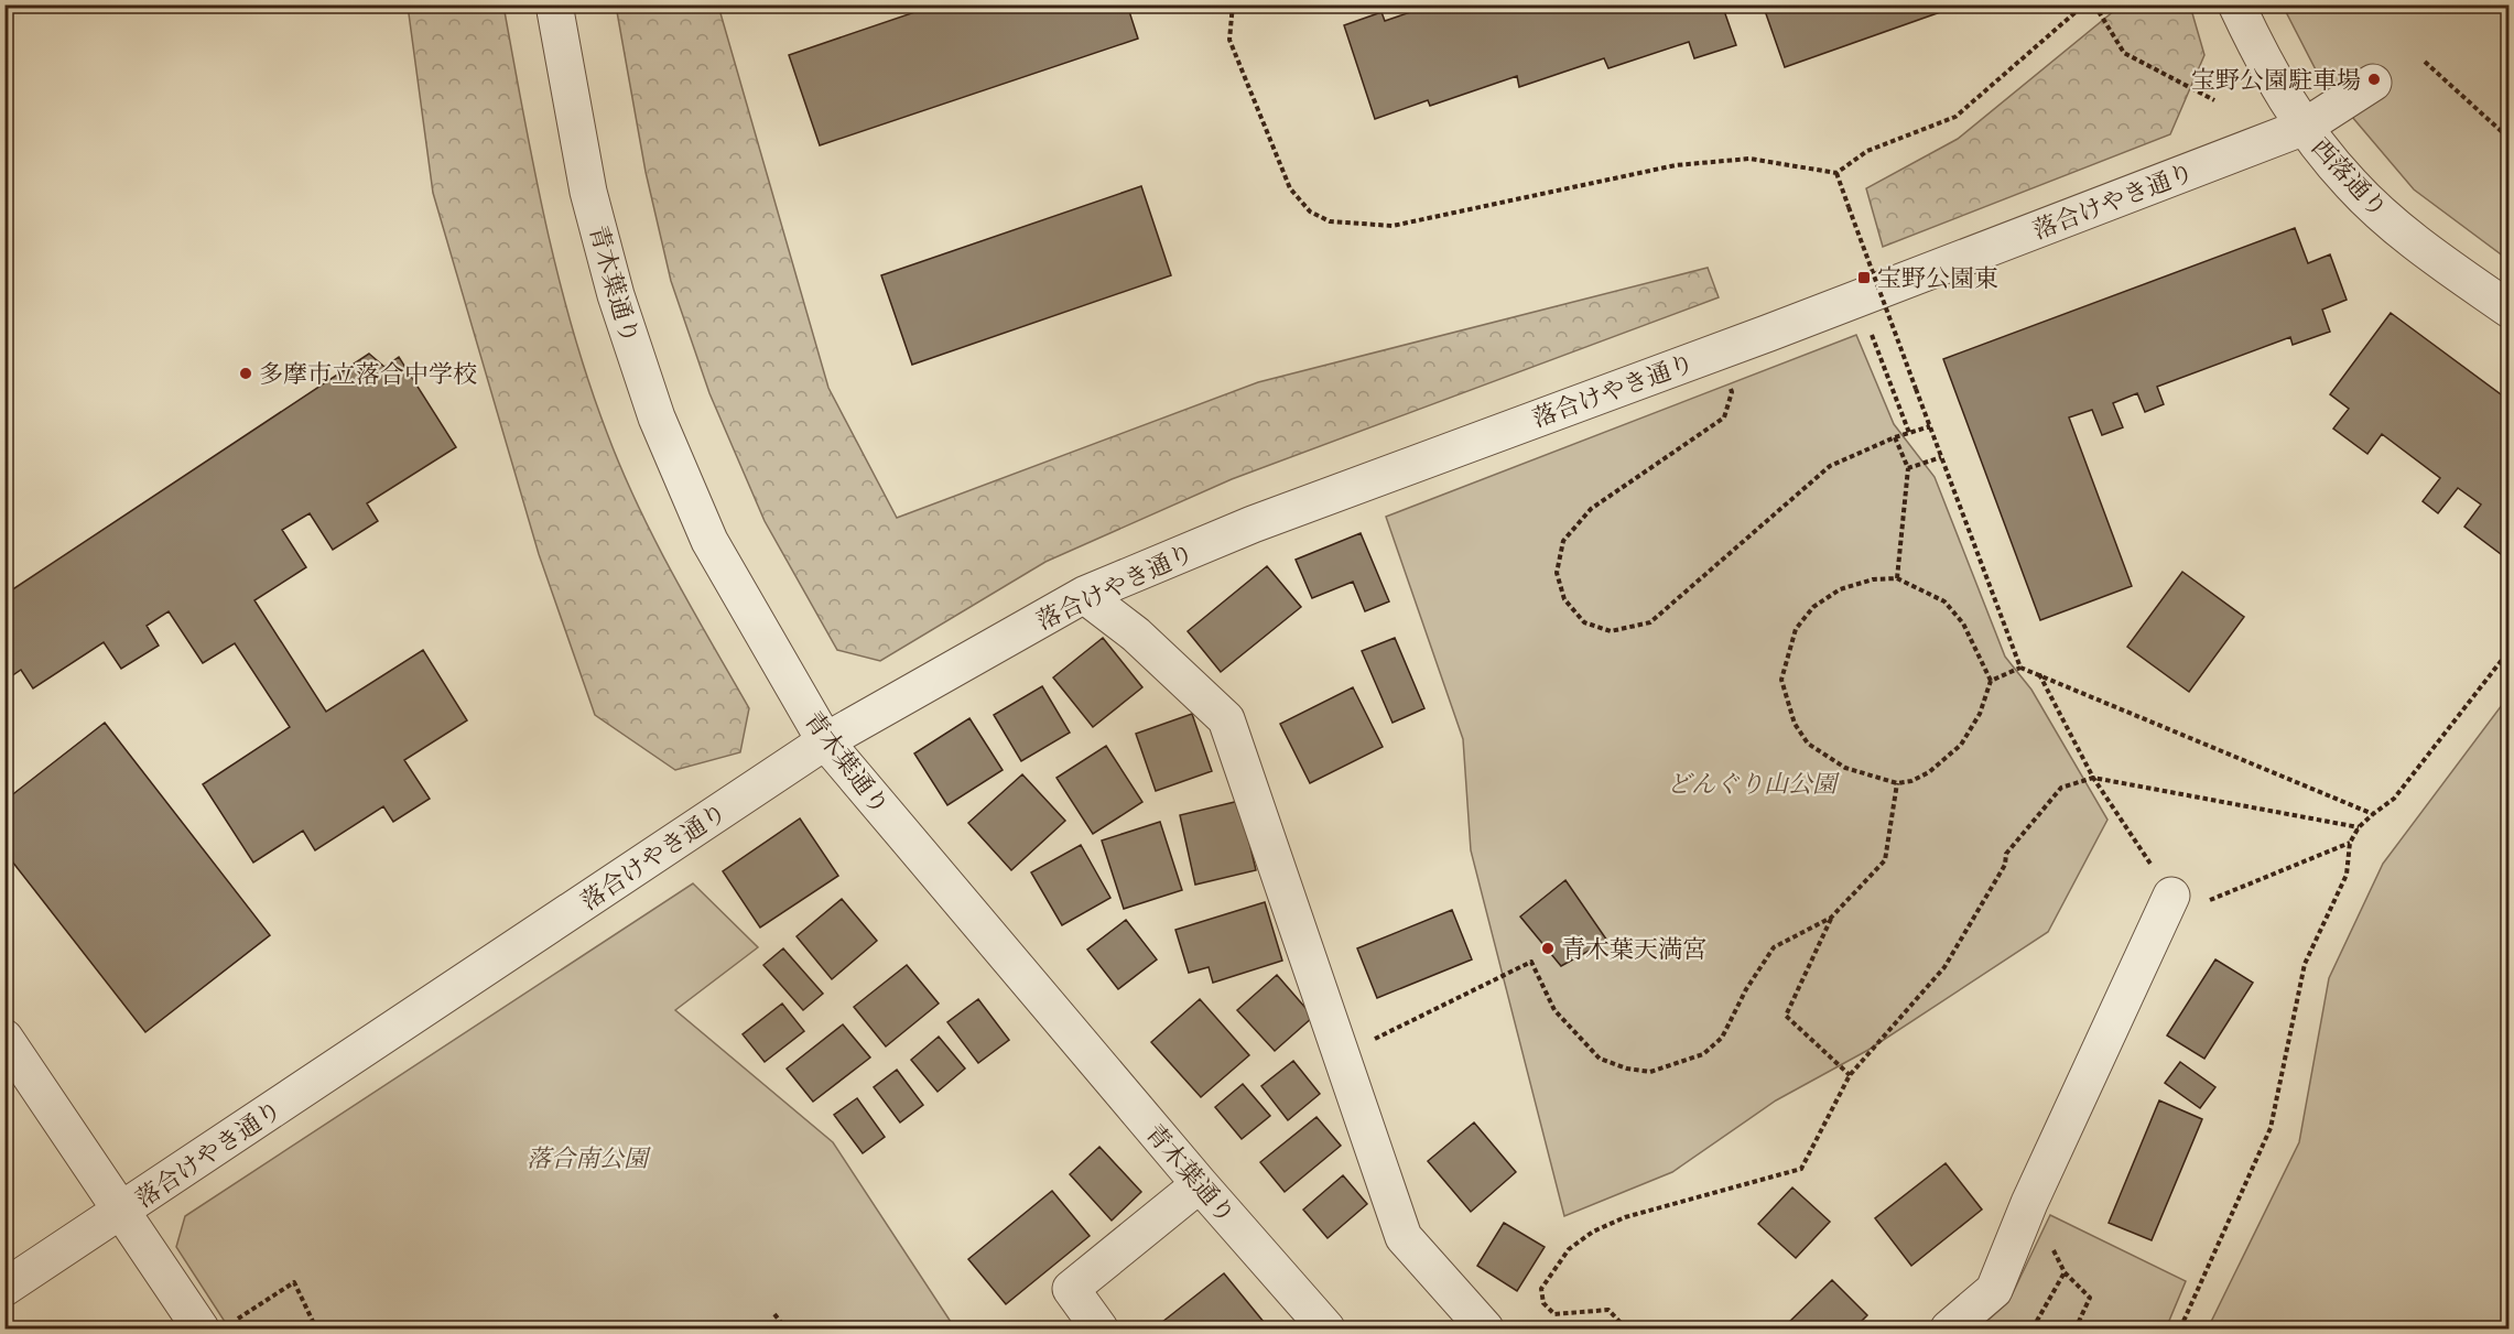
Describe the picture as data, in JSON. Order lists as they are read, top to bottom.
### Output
{
  "streets": {
    "street": ["西落通り", "落合けやき通り", "青木葉通り"]
  },
  "crossings": [
    ["西落通り", "落合けやき通り"],
    ["落合けやき通り", "青木葉通り"]
  ],
  "parks": ["どんぐり山公園", "落合南公園"],
  "places": {
    "other": ["宝野公園駐車場", "多摩市立落合中学校", "青木葉天満宮"],
    "transit": ["宝野公園東"]
  }
}
